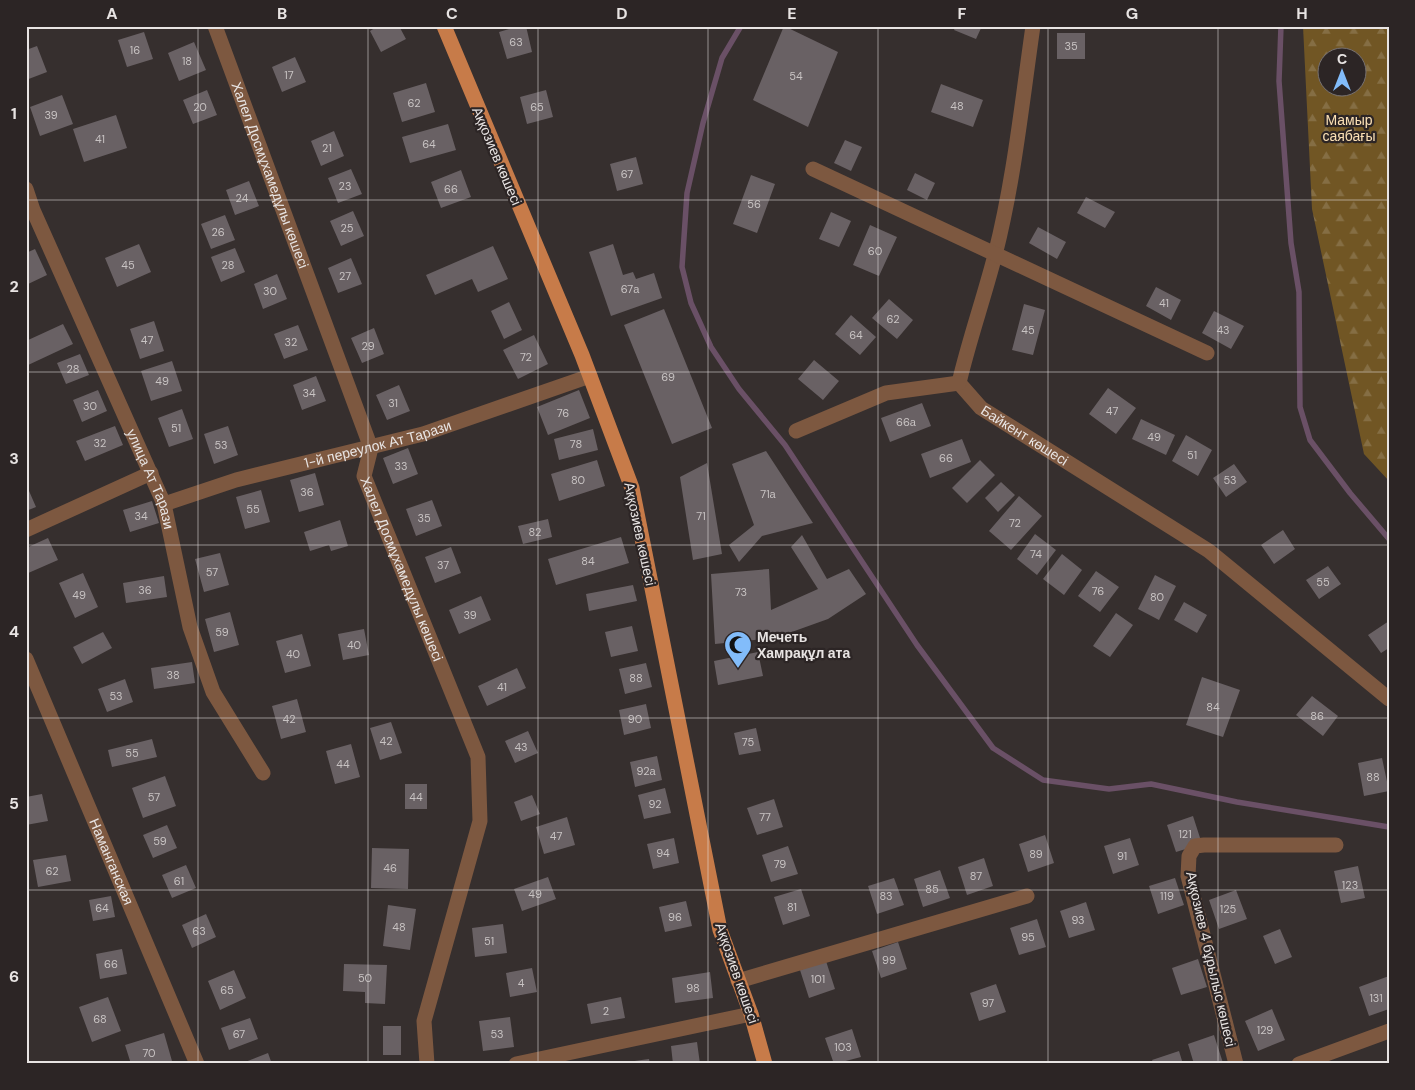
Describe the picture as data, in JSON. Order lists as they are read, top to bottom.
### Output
{
  "streets": {
    "main road": ["Аққозиев көшесі"],
    "street": [
      "Халел Досмұхамедұлы көшесі",
      "Байкент көшесі",
      "1-й переулок Ат Тарази",
      "улица Ат Тарази",
      "Наманганская",
      "Аққозиев 4 бұрылыс көшесі"
    ]
  },
  "crossings": [
    ["Аққозиев көшесі", "1-й переулок Ат Тарази"],
    ["Халел Досмұхамедұлы көшесі", "1-й переулок Ат Тарази"],
    ["1-й переулок Ат Тарази", "улица Ат Тарази"]
  ],
  "parks": ["Мамыр саябағы"],
  "places": {
    "mosque": ["Мечеть Хамрақұл ата"]
  },
  "house_numbers": [
    "63",
    "35",
    "16",
    "18",
    "17",
    "54",
    "62",
    "48",
    "20",
    "65",
    "39",
    "41",
    "64",
    "21",
    "67",
    "23",
    "66",
    "24",
    "56",
    "25",
    "26",
    "60",
    "45",
    "28",
    "27",
    "67а",
    "30",
    "41",
    "62",
    "45",
    "43",
    "64",
    "47",
    "32",
    "29",
    "72",
    "28",
    "69",
    "49",
    "34",
    "31",
    "30",
    "47",
    "76",
    "66а",
    "51",
    "49",
    "32",
    "78",
    "53",
    "51",
    "66",
    "33",
    "80",
    "53",
    "36",
    "71а",
    "55",
    "34",
    "71",
    "35",
    "72",
    "82",
    "74",
    "84",
    "37",
    "57",
    "55",
    "36",
    "76",
    "73",
    "49",
    "80",
    "39",
    "59",
    "40",
    "40",
    "38",
    "88",
    "41",
    "53",
    "84",
    "86",
    "42",
    "90",
    "42",
    "75",
    "43",
    "55",
    "44",
    "92а",
    "88",
    "57",
    "44",
    "92",
    "77",
    "121",
    "47",
    "59",
    "94",
    "89",
    "91",
    "79",
    "46",
    "62",
    "87",
    "61",
    "123",
    "85",
    "49",
    "83",
    "119",
    "81",
    "64",
    "125",
    "96",
    "93",
    "48",
    "63",
    "95",
    "51",
    "99",
    "66",
    "50",
    "101",
    "4",
    "98",
    "65",
    "131",
    "97",
    "2",
    "68",
    "129",
    "67",
    "53",
    "103",
    "70"
  ],
  "north": "top",
  "grid": {
    "columns": [
      "A",
      "B",
      "C",
      "D",
      "E",
      "F",
      "G",
      "H"
    ],
    "rows": [
      "1",
      "2",
      "3",
      "4",
      "5",
      "6"
    ]
  }
}
